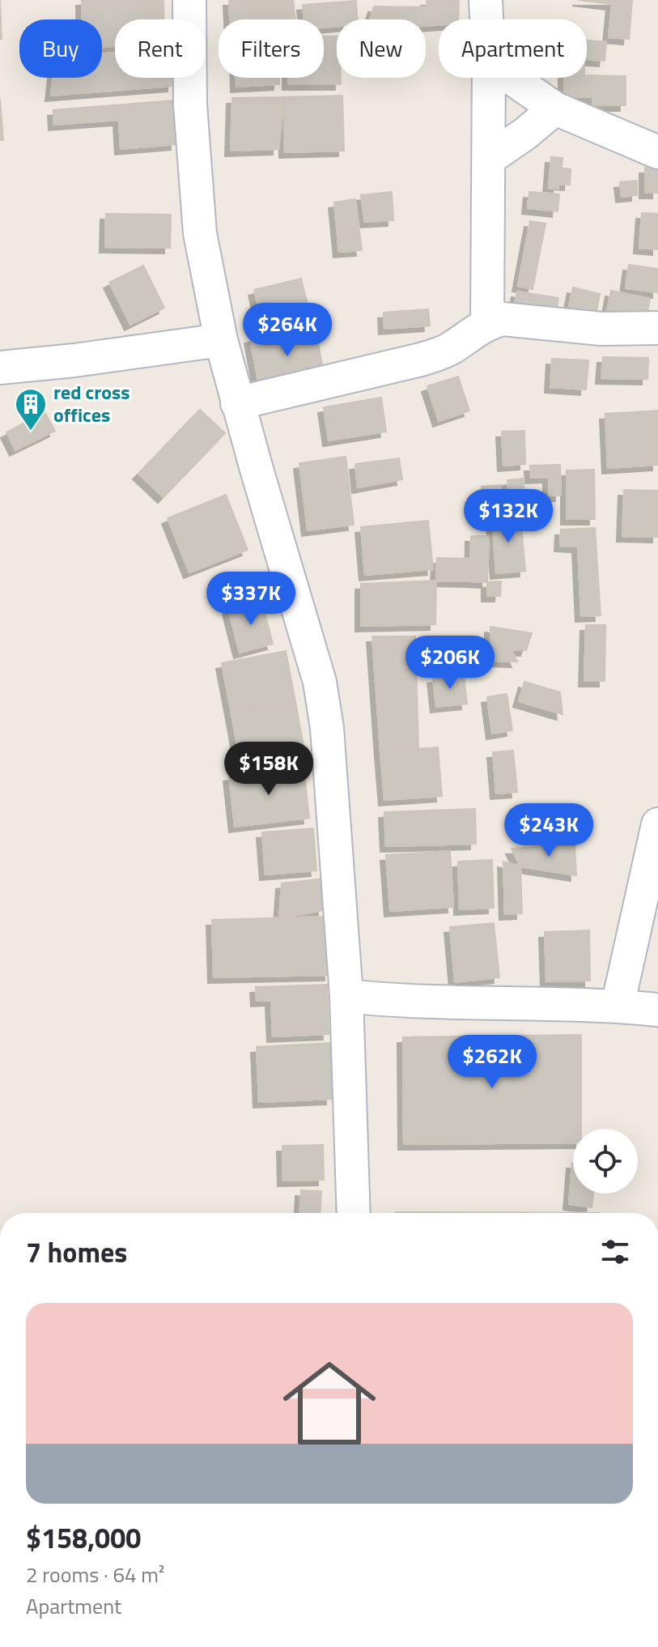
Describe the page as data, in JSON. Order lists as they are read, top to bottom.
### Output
{
  "places": {
    "building": ["red cross offices"]
  },
  "page": {
    "chip": [
      "Buy",
      "Rent",
      "Filters",
      "New",
      "Apartment"
    ],
    "price": [
      "$264K",
      "$132K",
      "$337K",
      "$206K",
      "$158K",
      "$243K",
      "$262K"
    ],
    "heading": "7 homes",
    "list": [
      {
        "name": "$158,000",
        "note": "2 rooms · 64 m² · Apartment"
      }
    ]
  }
}
